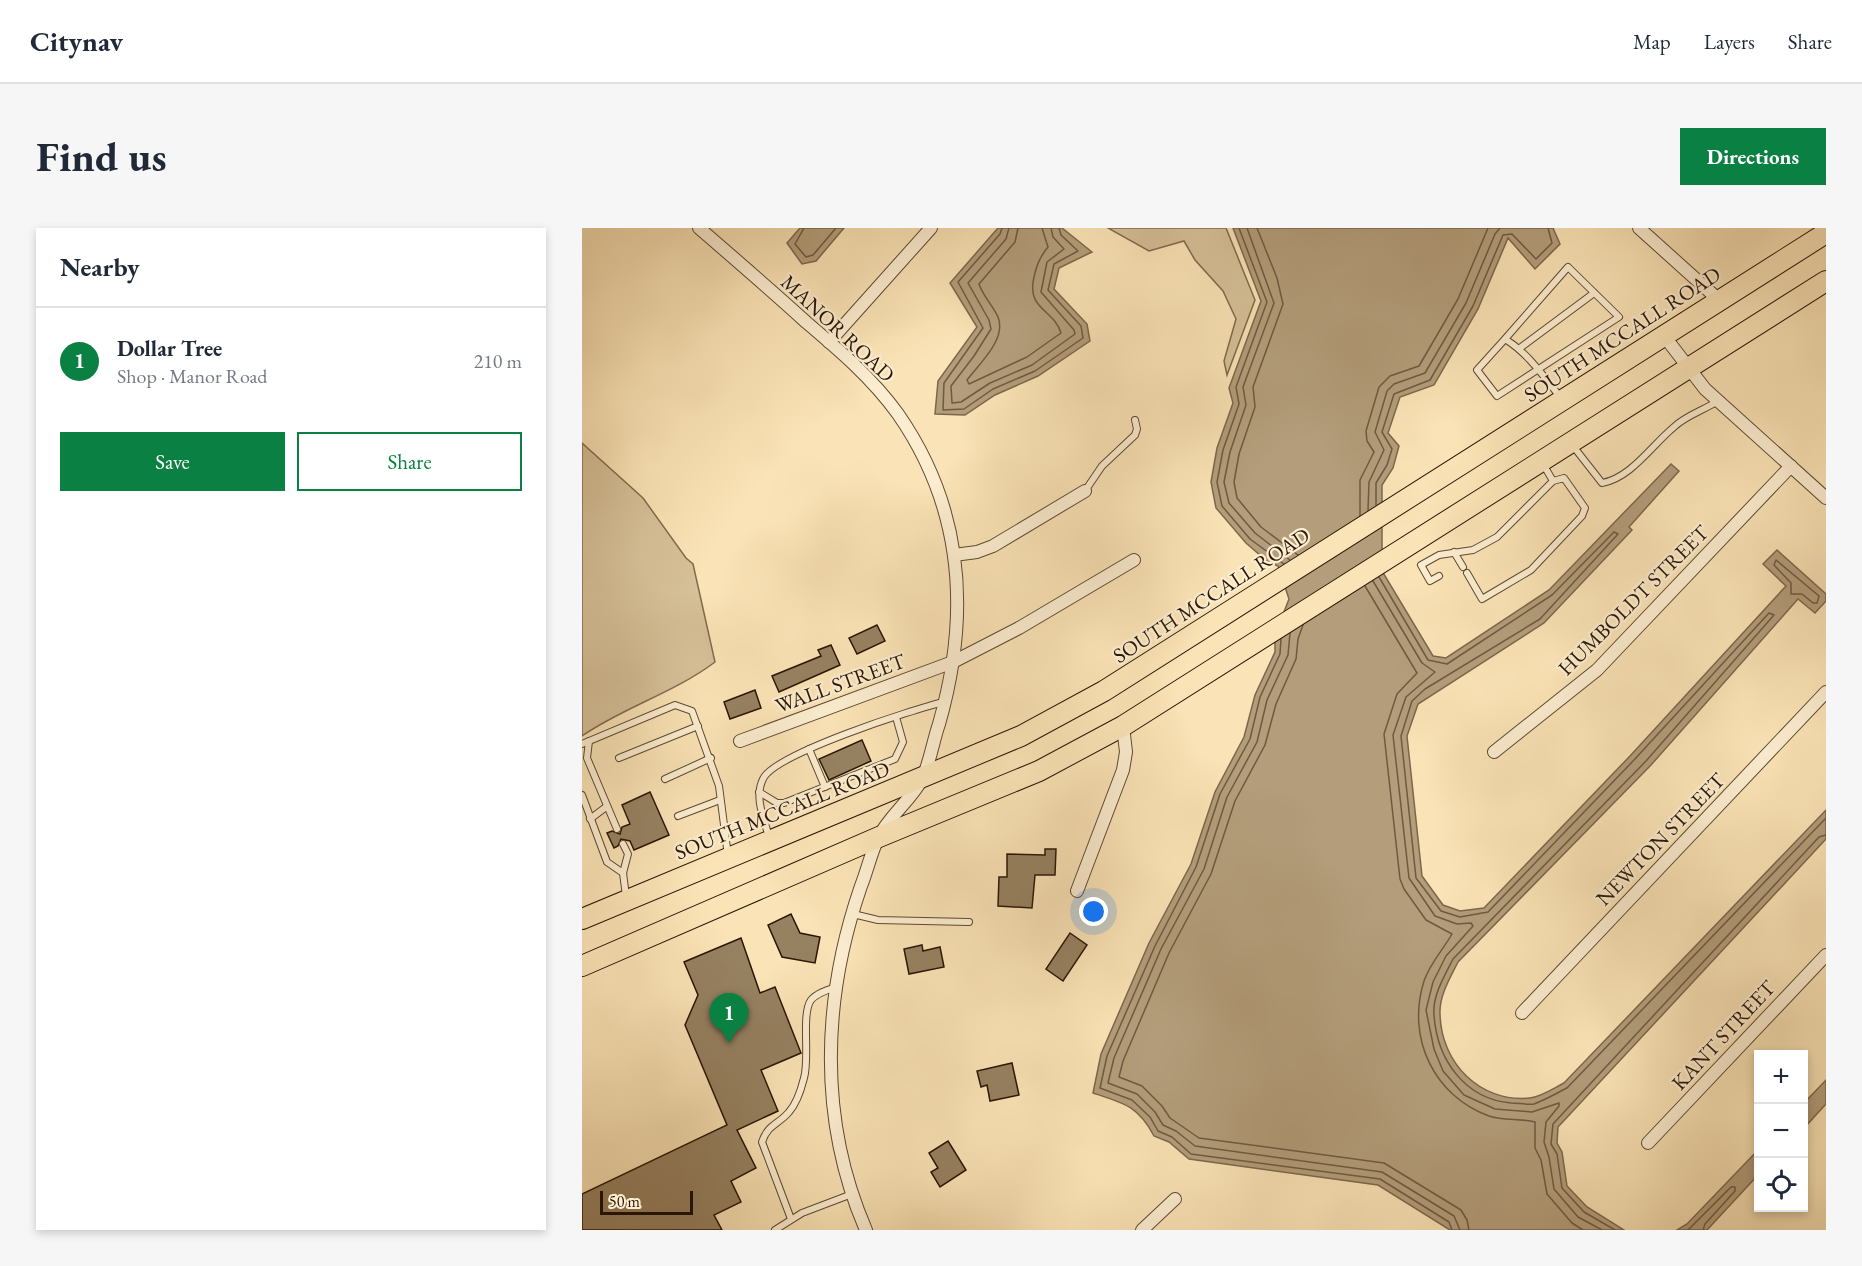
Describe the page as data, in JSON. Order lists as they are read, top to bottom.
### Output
{
  "streets": {
    "main road": ["SOUTH MCCALL ROAD"],
    "street": [
      "MANOR ROAD",
      "HUMBOLDT STREET",
      "WALL STREET",
      "NEWTON STREET",
      "KANT STREET"
    ]
  },
  "crossings": [
    ["MANOR ROAD", "SOUTH MCCALL ROAD"],
    ["MANOR ROAD", "WALL STREET"]
  ],
  "scale_bar": "50 m",
  "page": {
    "header": "Citynav",
    "nav": ["Map", "Layers", "Share"],
    "buttons": [
      "Directions",
      ["Save", "Share"]
    ],
    "title": "Find us",
    "heading": "Nearby",
    "list": [
      {
        "mark": "1",
        "name": "Dollar Tree",
        "note": "Shop · Manor Road",
        "value": "210 m"
      }
    ],
    "pins": "1",
    "map_buttons": ["+", "−"],
    "scale": "50 m"
  }
}
